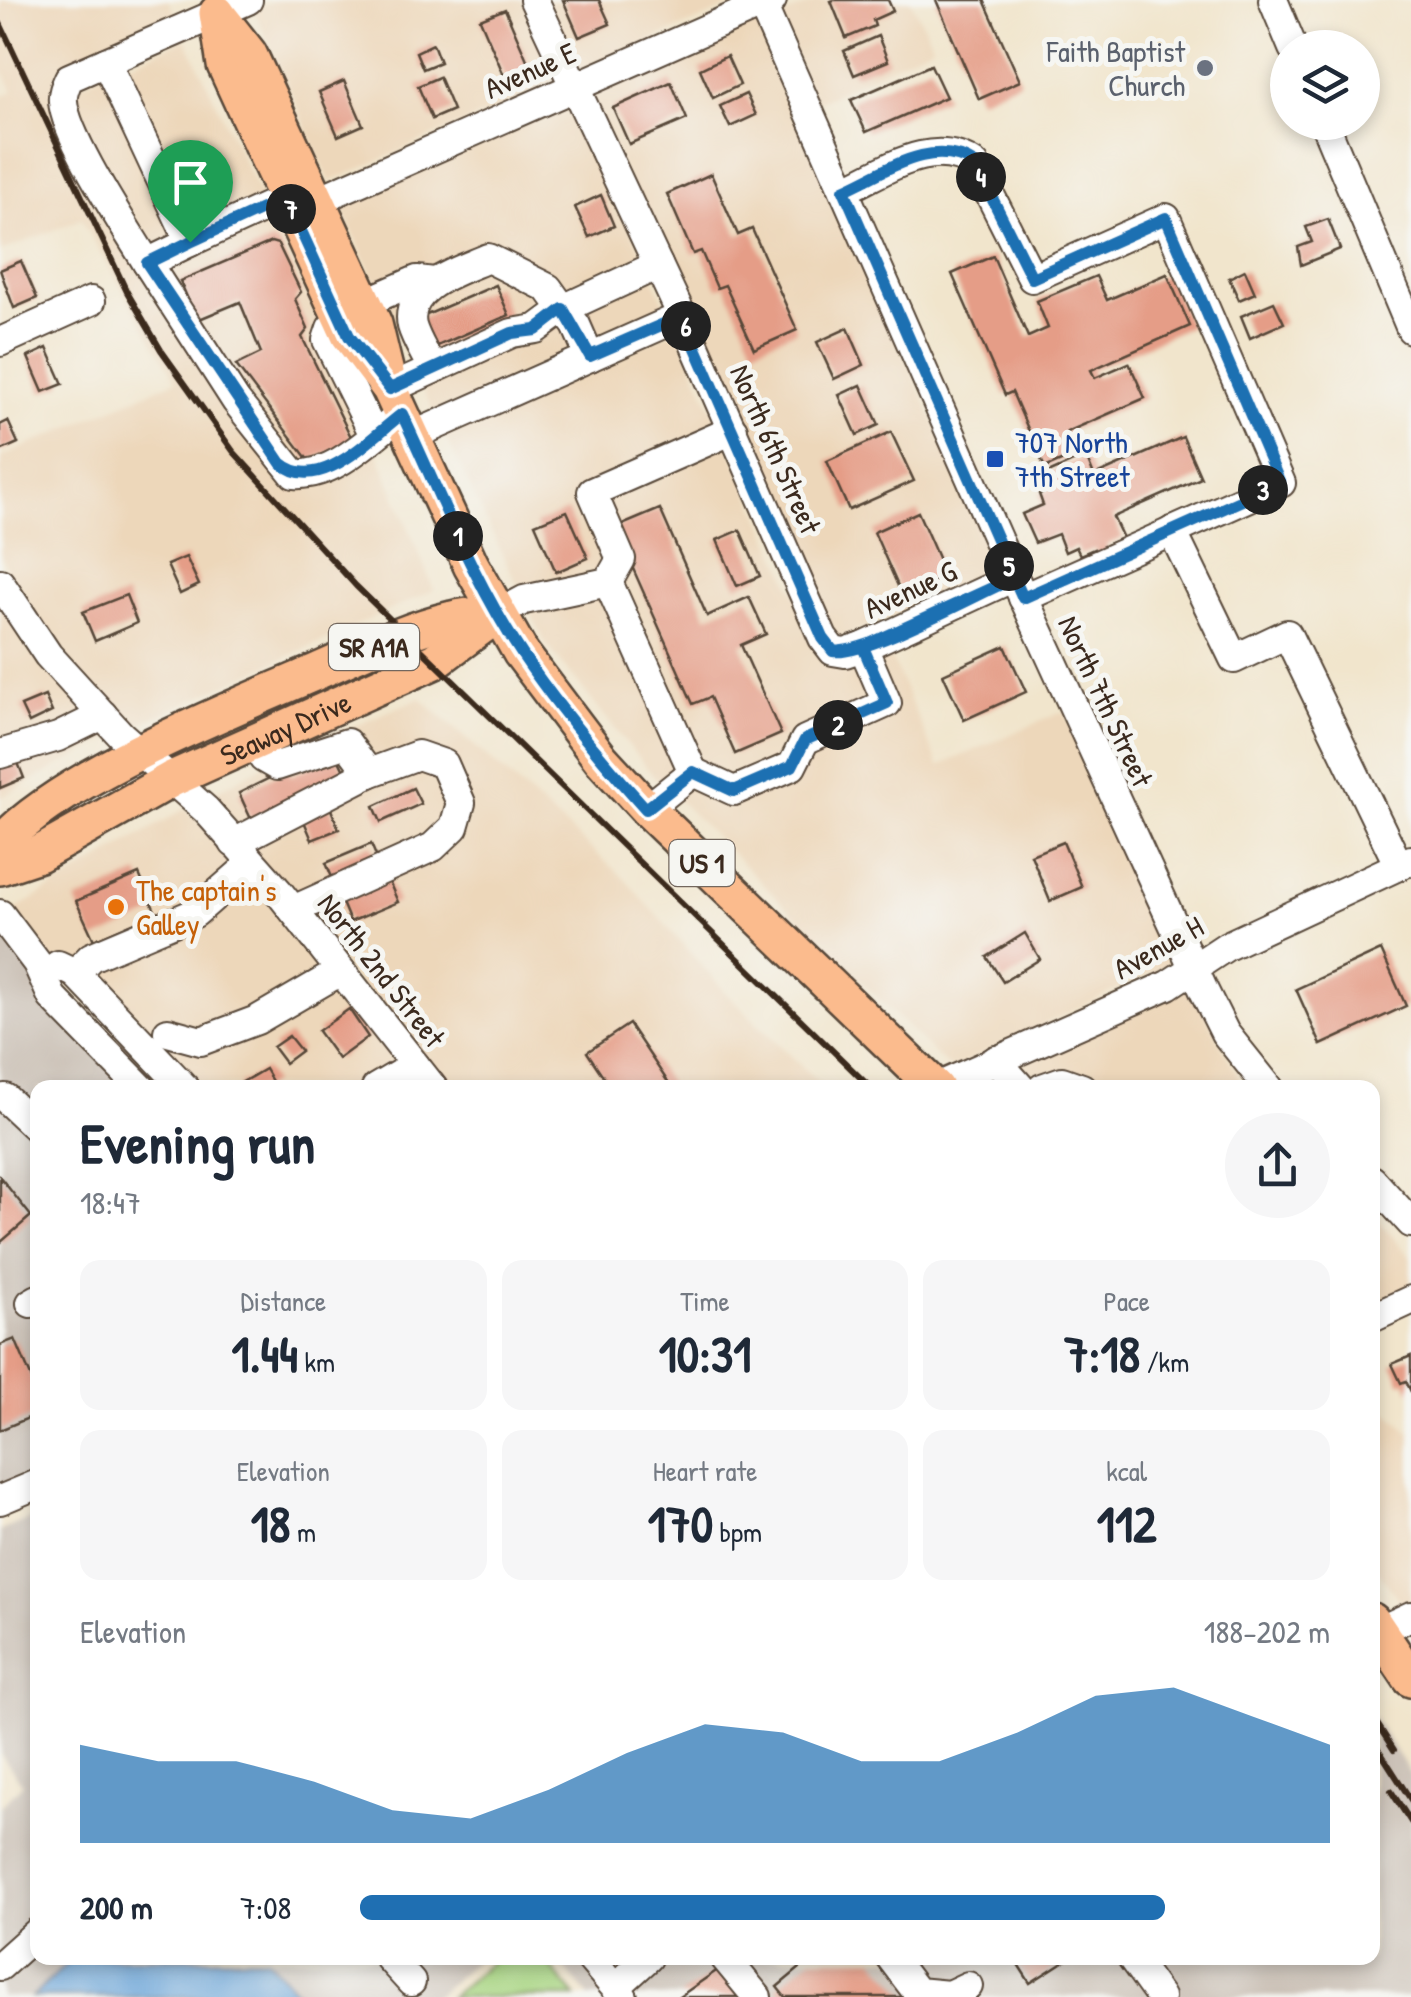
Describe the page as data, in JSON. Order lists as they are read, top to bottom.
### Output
{
  "streets": {
    "main road": ["SR A1A", "Seaway Drive", "US 1"],
    "street": [
      "Avenue E",
      "North 6th Street",
      "Avenue G",
      "North 7th Street",
      "Avenue H",
      "North 2nd Street"
    ]
  },
  "crossings": [
    ["Avenue E", "North 6th Street"],
    ["Avenue E", "North 7th Street"],
    ["Avenue E", "US 1"],
    ["North 6th Street", "Avenue G"],
    ["Avenue G", "North 7th Street"],
    ["North 7th Street", "Avenue H"],
    ["Seaway Drive", "US 1"],
    ["Seaway Drive", "North 2nd Street"]
  ],
  "places": {
    "other": ["Faith Baptist Church", "The captain's Galley"],
    "transit": ["707 North 7th Street"]
  },
  "page": {
    "pins": [
      "4",
      "7",
      "6",
      "3",
      "1",
      "5",
      "2"
    ],
    "heading": ["Evening run", "18:47"],
    "stats": [
      ["Distance", "1.44 km"],
      ["Time", "10:31"],
      ["Pace", "7:18 /km"],
      ["Elevation", "18 m"],
      ["Heart rate", "170 bpm"],
      ["kcal", "112"]
    ],
    "chart": ["Elevation", "188–202 m"],
    "list": [
      {
        "name": "200 m",
        "note": "7:08"
      }
    ]
  }
}
